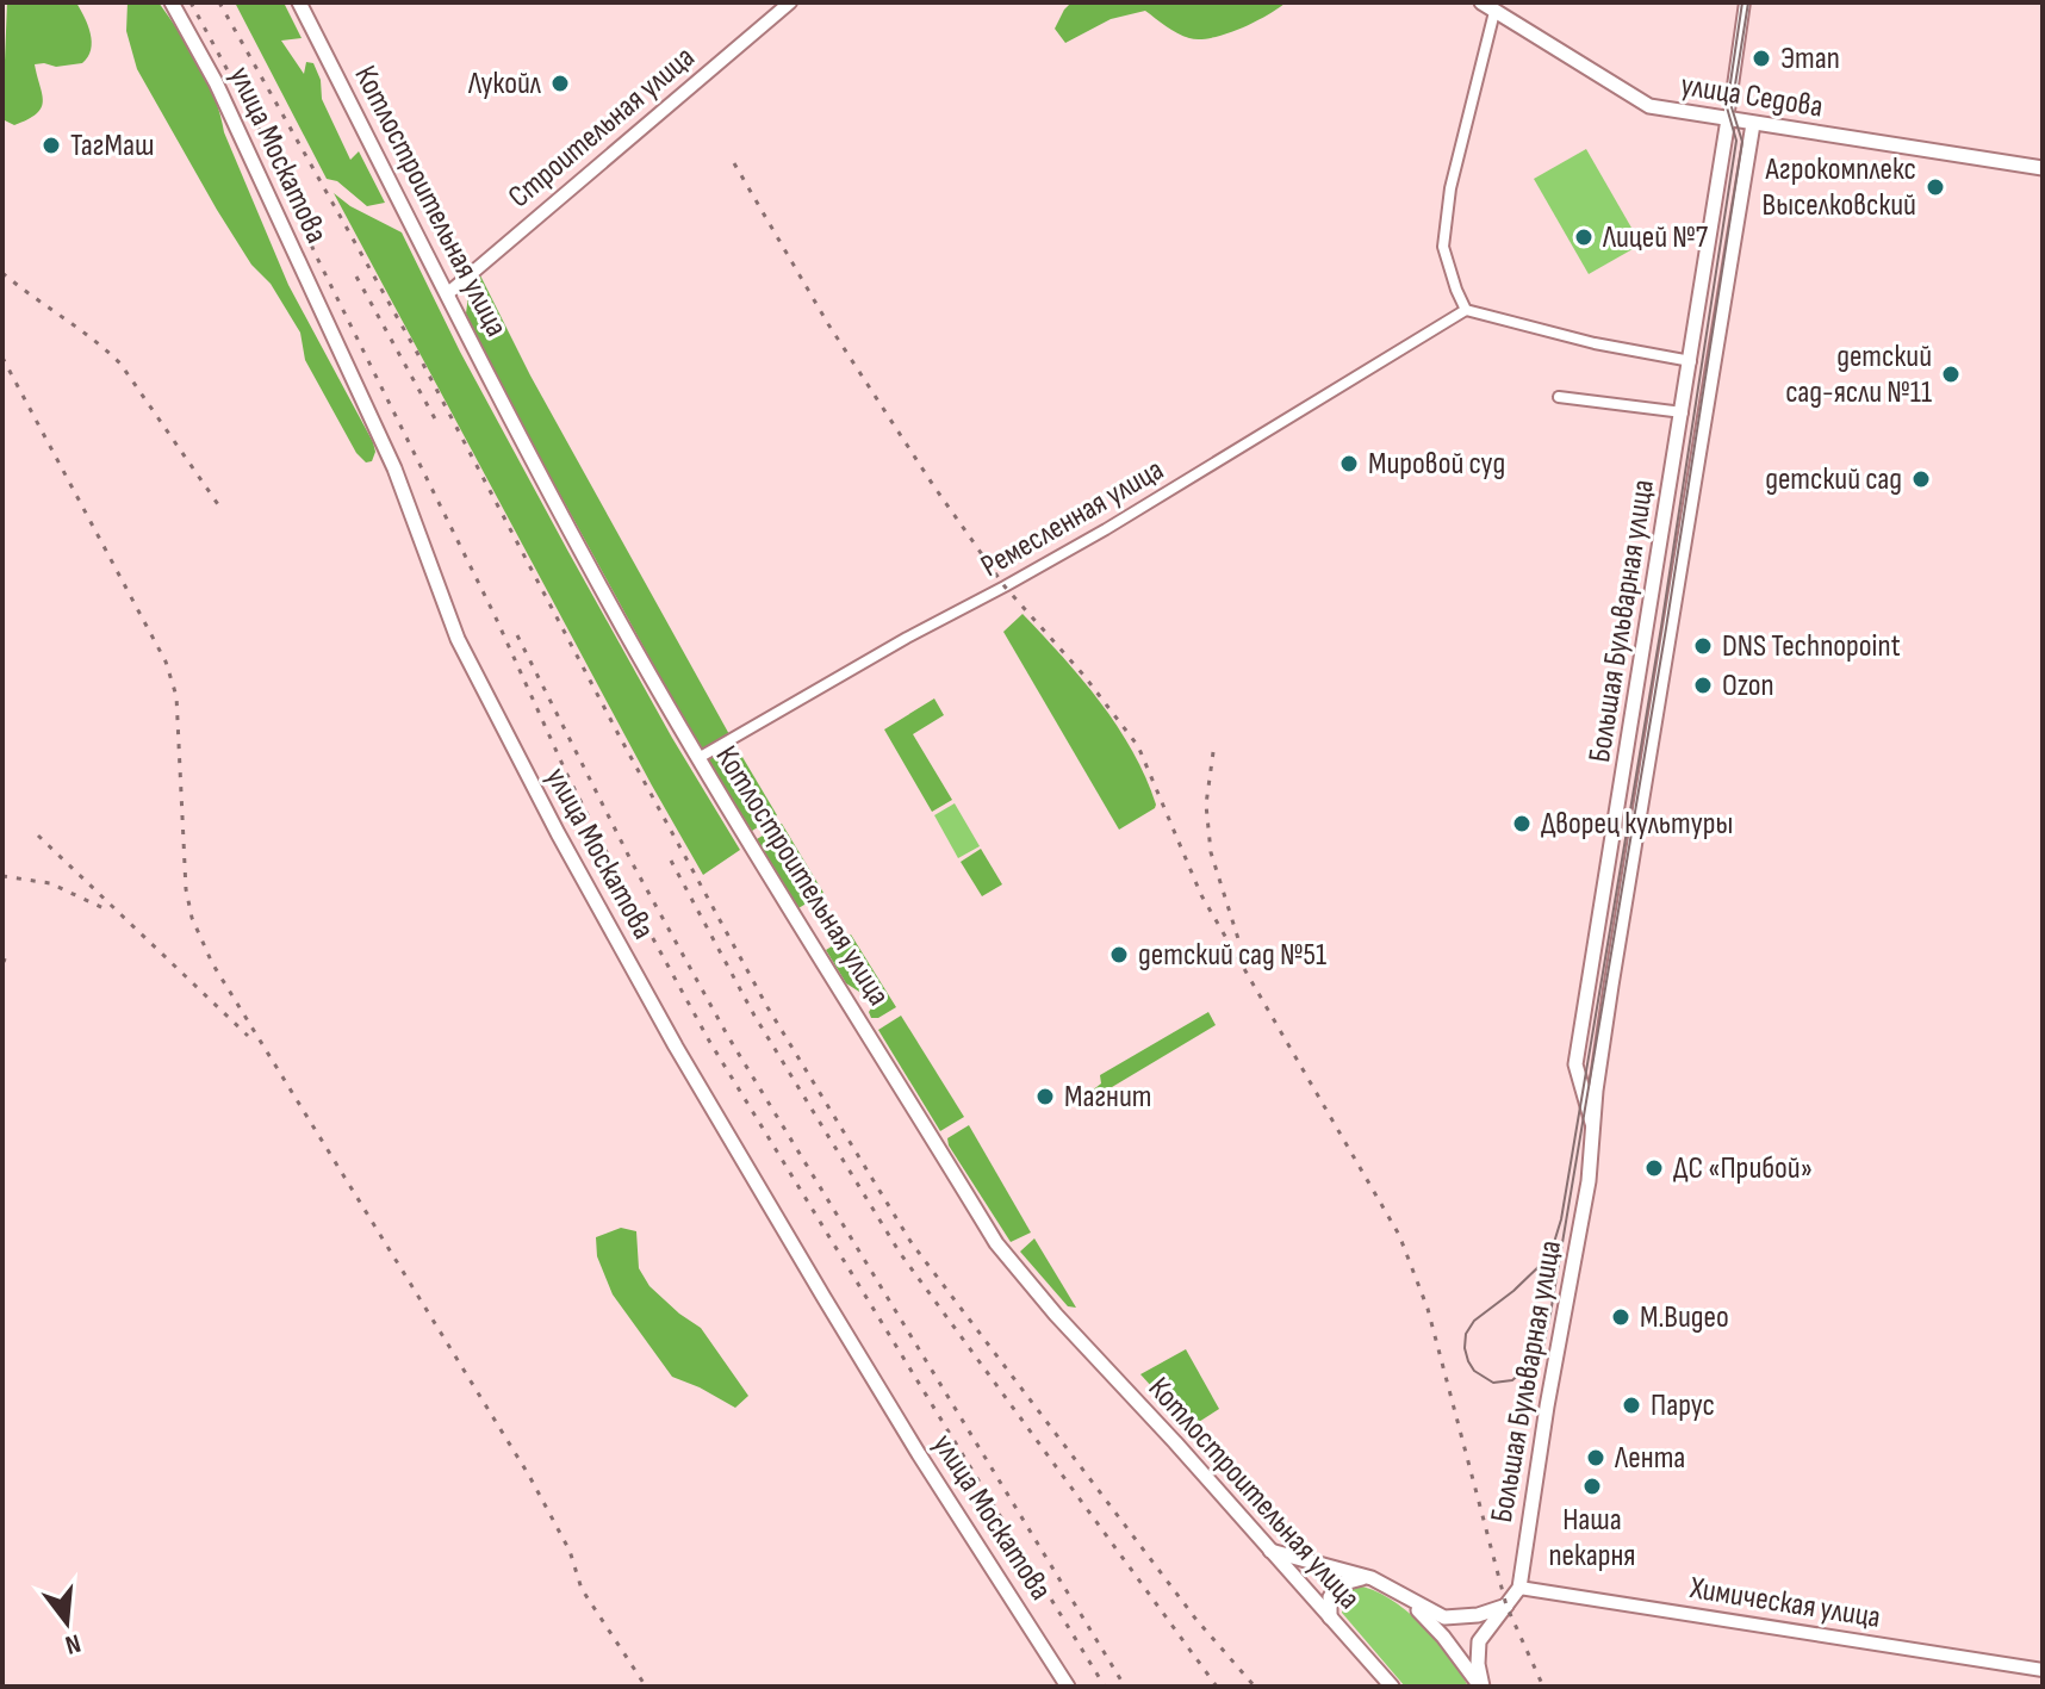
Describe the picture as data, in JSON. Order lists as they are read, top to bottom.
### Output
{
  "streets": {
    "main road": [
      "улица Седова",
      "улица Москатова",
      "Котлостроительная улица",
      "Большая Бульварная улица"
    ],
    "street": ["Строительная улица", "Ремесленная улица", "Химическая улица"]
  },
  "crossings": [
    ["улица Седова", "Большая Бульварная улица"],
    ["Строительная улица", "Котлостроительная улица"],
    ["Котлостроительная улица", "Ремесленная улица"],
    ["Большая Бульварная улица", "Химическая улица"]
  ],
  "places": [
    "Этап",
    "Лукойл",
    "ТагМаш",
    "Агрокомплекс Выселковский",
    "Лицей №7",
    "детский сад-ясли №11",
    "Мировой суд",
    "детский сад",
    "DNS Technopoint",
    "Ozon",
    "Дворец культуры",
    "детский сад №51",
    "Магнит",
    "ДC «Прибой»",
    "М.Видео",
    "Парус",
    "Лента",
    "Наша пекарня"
  ],
  "north": "bottom"
}
